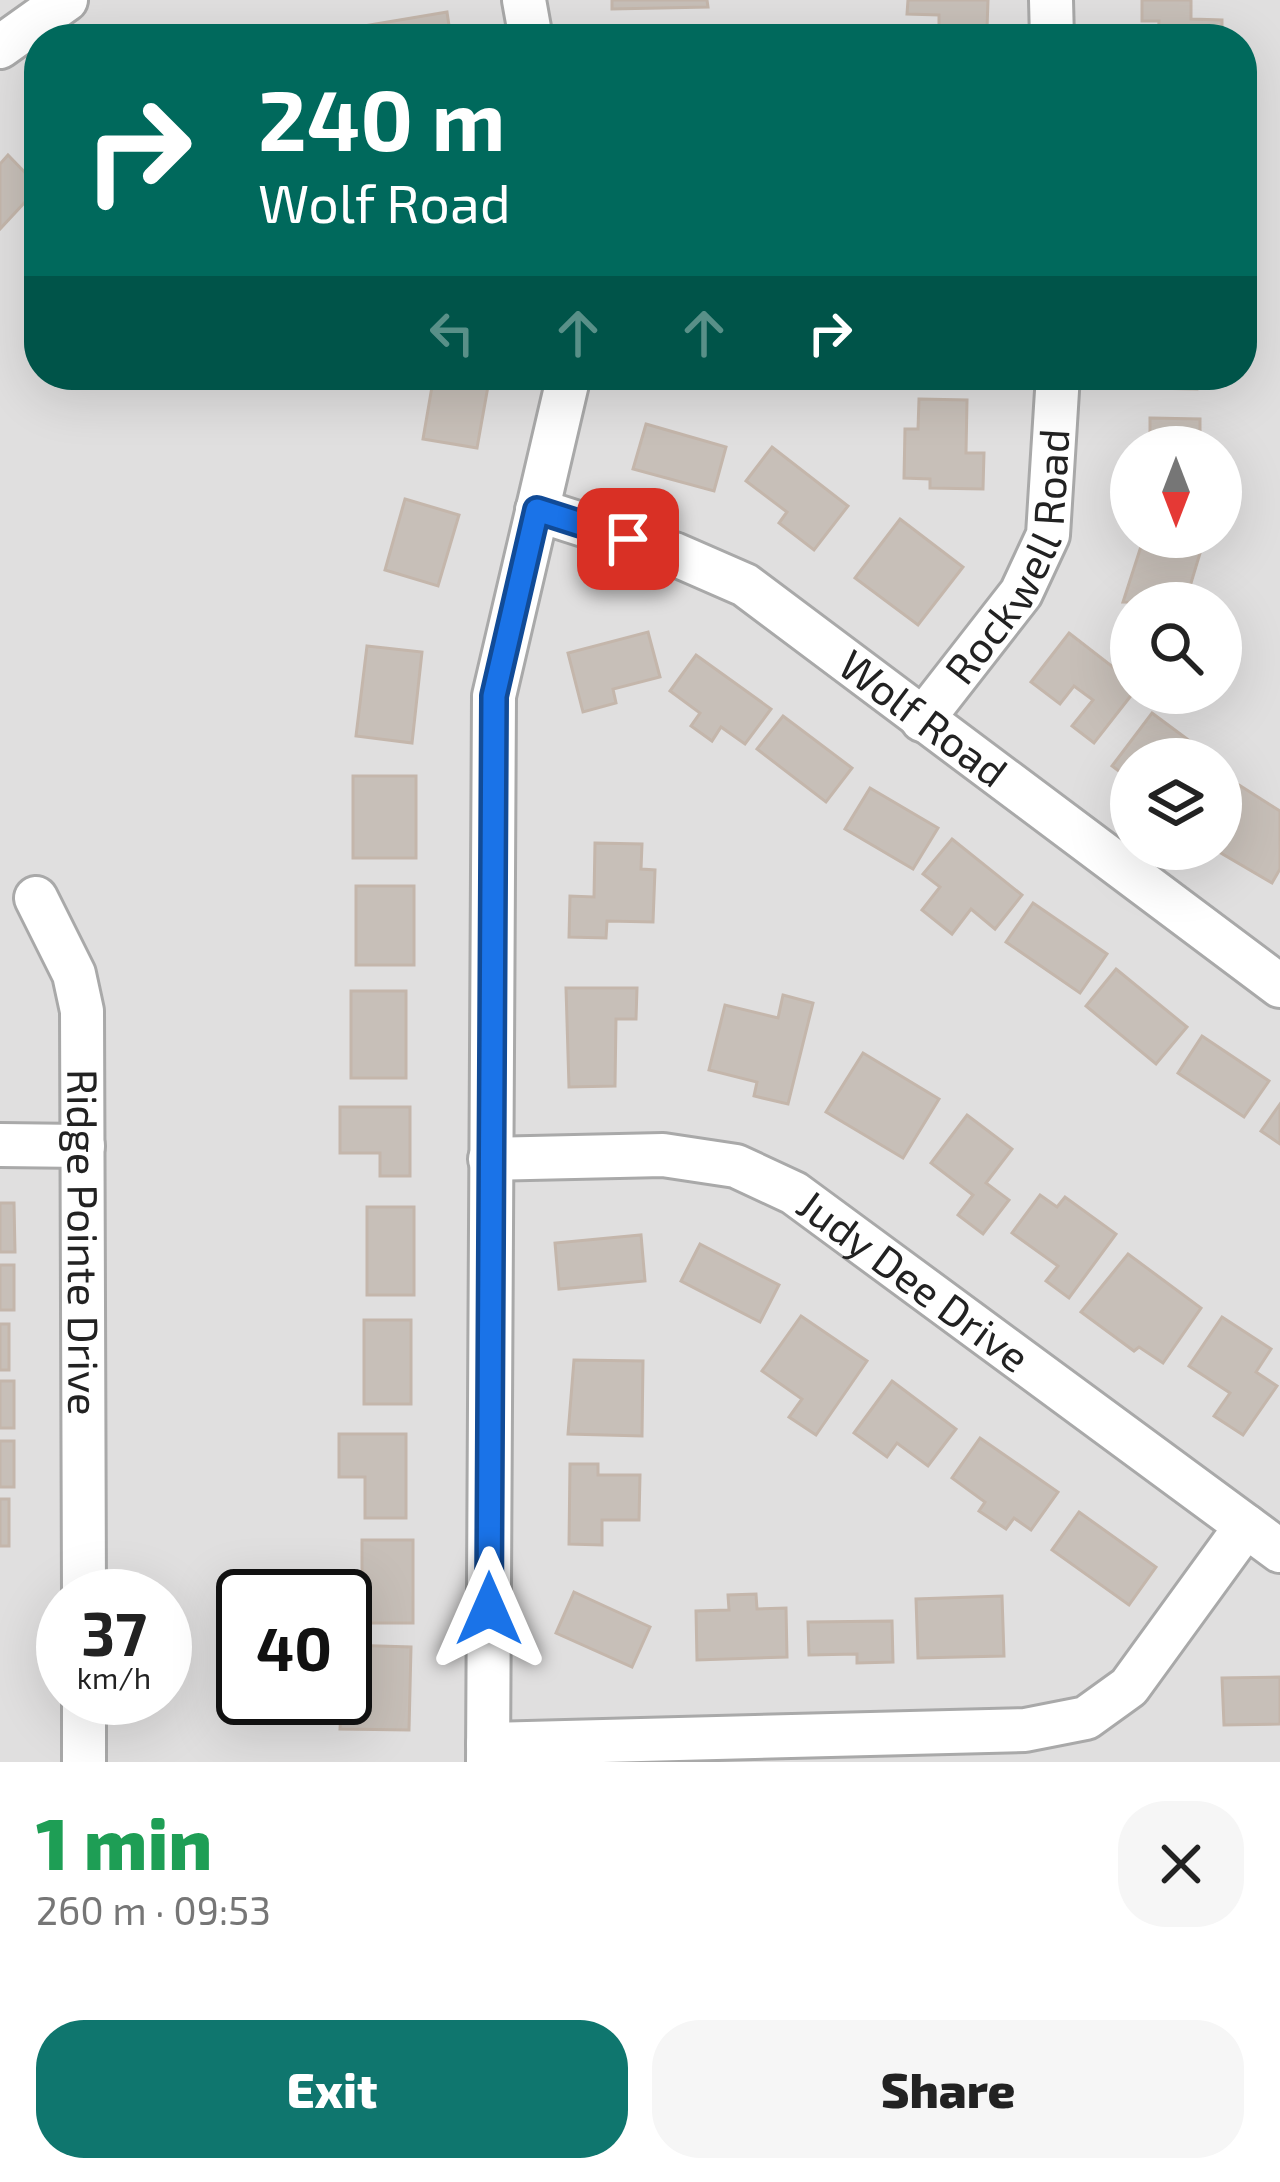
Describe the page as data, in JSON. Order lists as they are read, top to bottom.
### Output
{
  "streets": {
    "street": [
      "Rockwell Road",
      "Wolf Road",
      "Ridge Pointe Drive",
      "Judy Dee Drive"
    ]
  },
  "crossings": [
    ["Rockwell Road", "Wolf Road"]
  ],
  "north": "bottom",
  "page": {
    "turn": ["240 m", "Wolf Road"],
    "speed": "37 km/h",
    "limit": "40",
    "heading": ["1 min", "260 m · 09:53"],
    "buttons": ["Exit", "Share"]
  }
}
